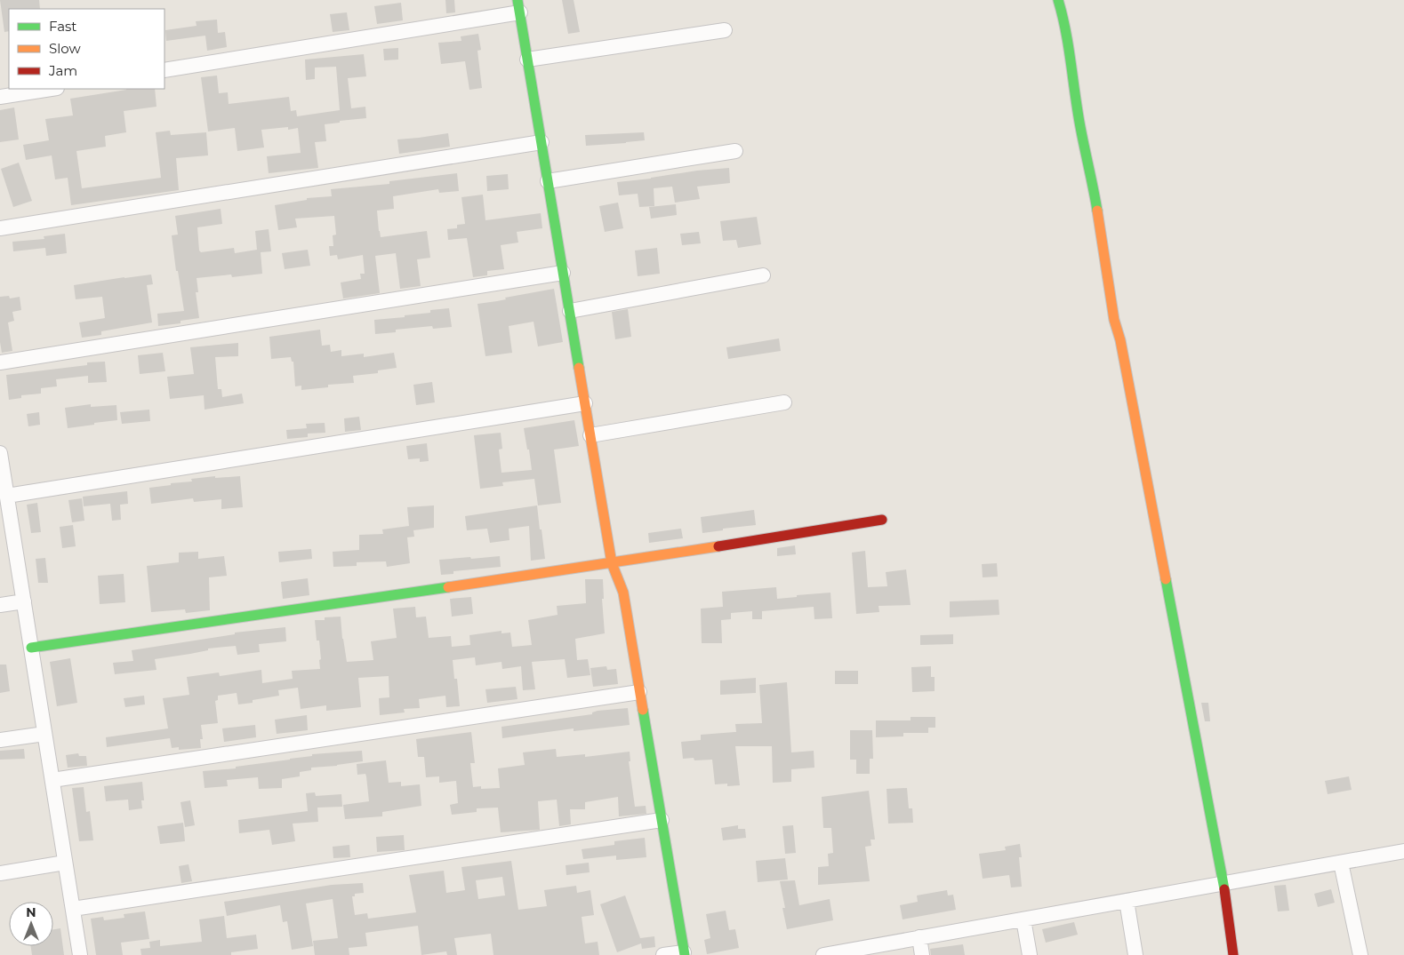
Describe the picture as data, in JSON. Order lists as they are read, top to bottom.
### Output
{
  "legend": ["Fast", "Slow", "Jam"],
  "north": "top"
}
